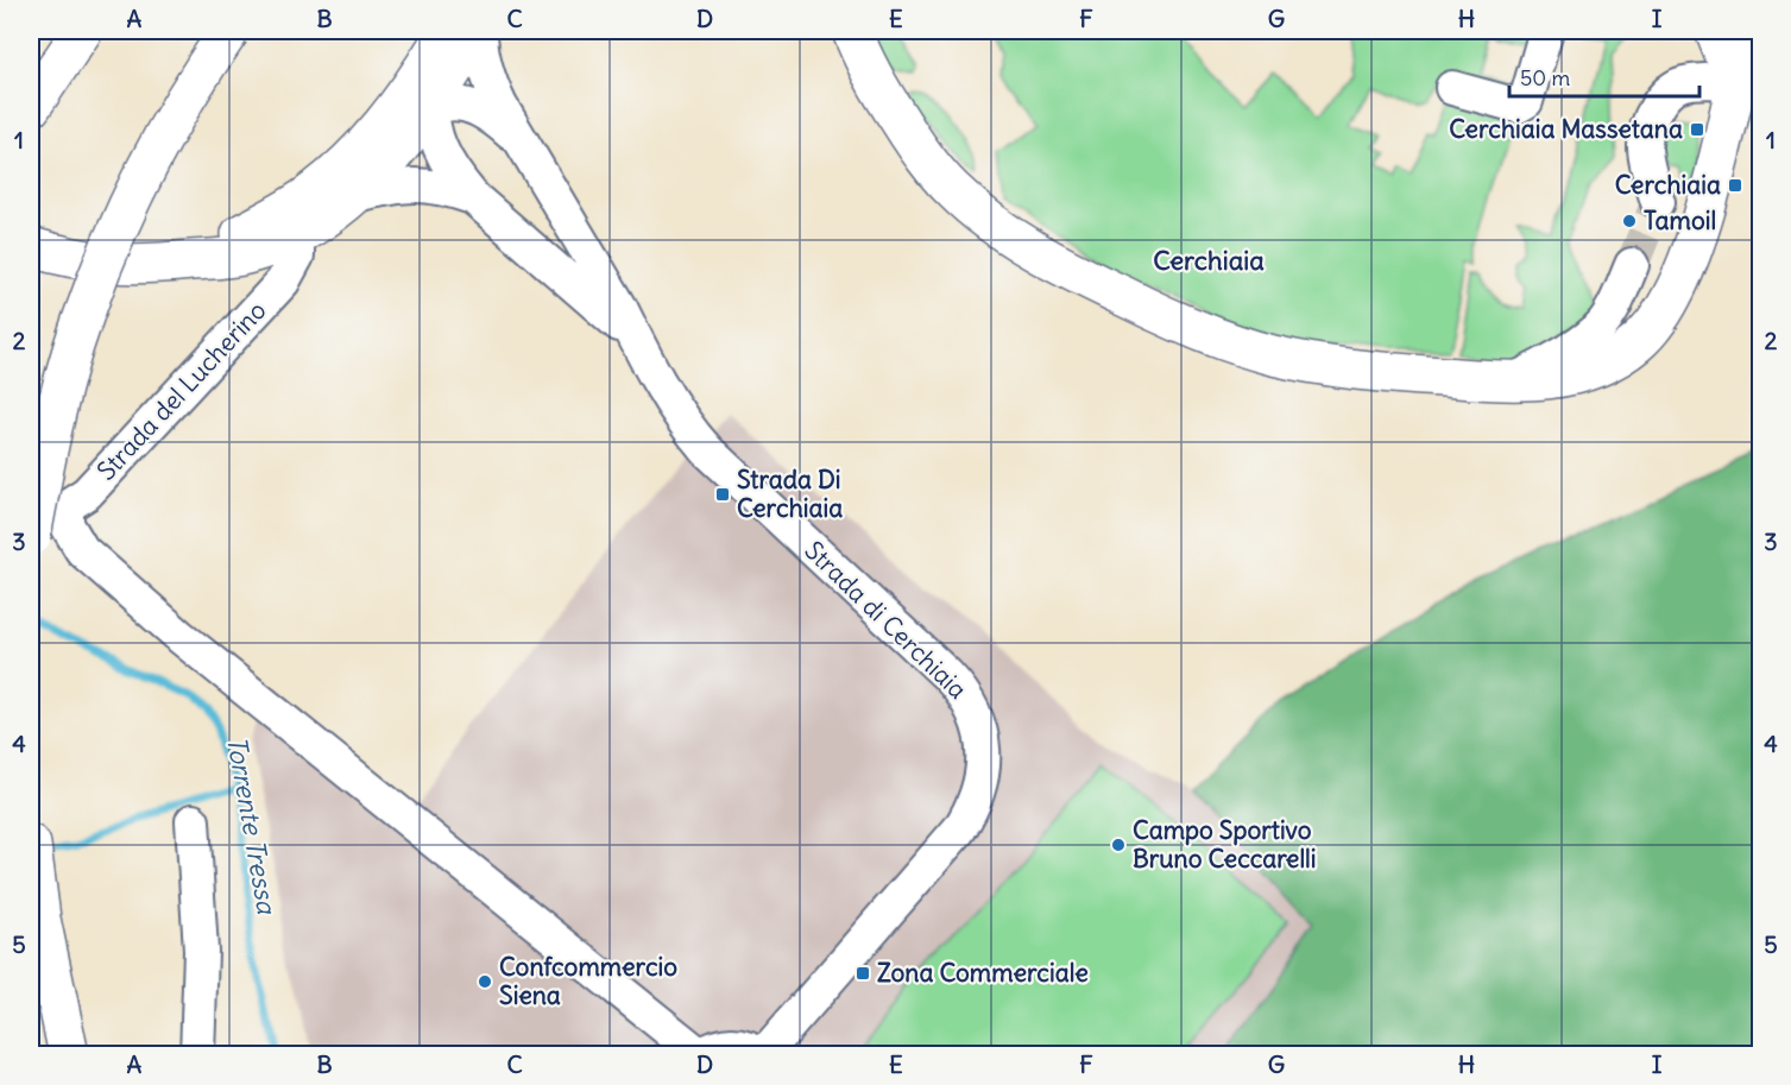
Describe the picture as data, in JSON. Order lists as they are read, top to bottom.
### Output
{
  "streets": {
    "street": ["Strada del Lucherino", "Strada di Cerchiaia"]
  },
  "districts": ["Cerchiaia"],
  "water": ["Torrente Tressa"],
  "places": {
    "transit": [
      "Cerchiaia Massetana",
      "Cerchiaia",
      "Strada Di Cerchiaia",
      "Zona Commerciale"
    ],
    "other": ["Tamoil", "Campo Sportivo Bruno Ceccarelli", "Confcommercio Siena"]
  },
  "scale_bar": "50 m",
  "grid": {
    "columns": [
      "A",
      "B",
      "C",
      "D",
      "E",
      "F",
      "G",
      "H",
      "I"
    ],
    "rows": [
      "1",
      "2",
      "3",
      "4",
      "5"
    ]
  }
}
